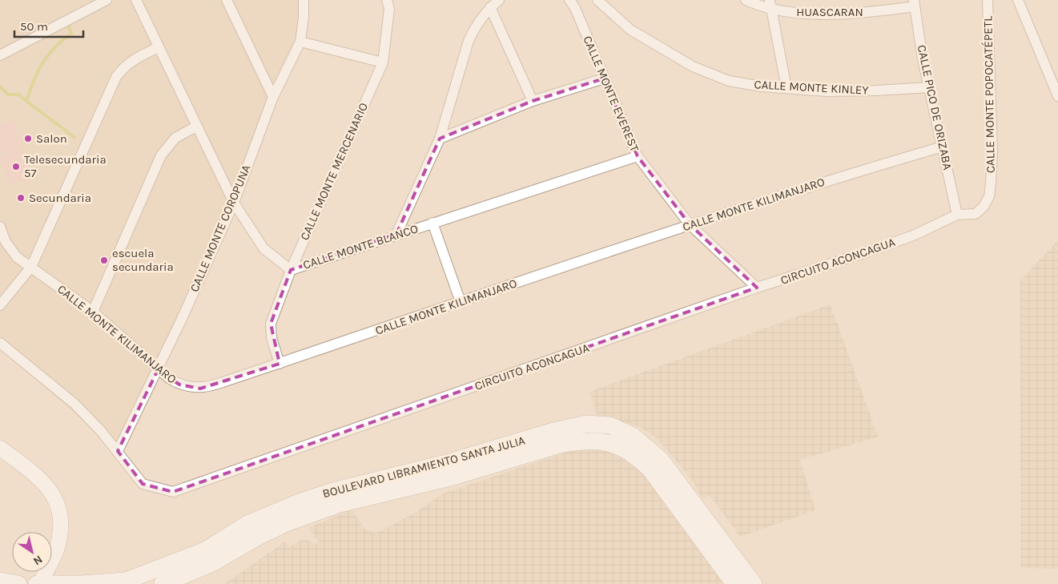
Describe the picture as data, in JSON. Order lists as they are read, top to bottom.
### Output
{
  "streets": {
    "main road": ["BOULEVARD LIBRAMIENTO SANTA JULIA"],
    "street": [
      "HUASCARAN",
      "CALLE MONTE KINLEY",
      "CALLE MONTE EVEREST",
      "CALLE MONTE POPOCATÉPETL",
      "CALLE PICO DE ORIZABA",
      "CALLE MONTE MERCENARIO",
      "CALLE MONTE KILIMANJARO",
      "CALLE MONTE COROPUNA",
      "CALLE MONTE BLANCO",
      "CIRCUITO ACONCAGUA"
    ]
  },
  "crossings": [
    ["HUASCARAN", "CALLE PICO DE ORIZABA"],
    ["CALLE MONTE KINLEY", "CALLE PICO DE ORIZABA"],
    ["CALLE MONTE EVEREST", "CALLE MONTE KILIMANJARO"],
    ["CALLE MONTE EVEREST", "CALLE MONTE BLANCO"],
    ["CALLE MONTE EVEREST", "CIRCUITO ACONCAGUA"],
    ["CALLE MONTE POPOCATÉPETL", "CALLE PICO DE ORIZABA"],
    ["CALLE MONTE POPOCATÉPETL", "CIRCUITO ACONCAGUA"],
    ["CALLE PICO DE ORIZABA", "CALLE MONTE KILIMANJARO"],
    ["CALLE PICO DE ORIZABA", "CIRCUITO ACONCAGUA"],
    ["CALLE MONTE MERCENARIO", "CALLE MONTE KILIMANJARO"],
    ["CALLE MONTE MERCENARIO", "CALLE MONTE BLANCO"],
    ["CALLE MONTE KILIMANJARO", "CALLE MONTE COROPUNA"],
    ["CALLE MONTE COROPUNA", "CALLE MONTE BLANCO"],
    ["CALLE MONTE COROPUNA", "CIRCUITO ACONCAGUA"]
  ],
  "places": [
    "Salon",
    "Telesecundaria 57",
    "Secundaria",
    "escuela secundaria"
  ],
  "scale_bar": "50 m",
  "north": "bottom right"
}
